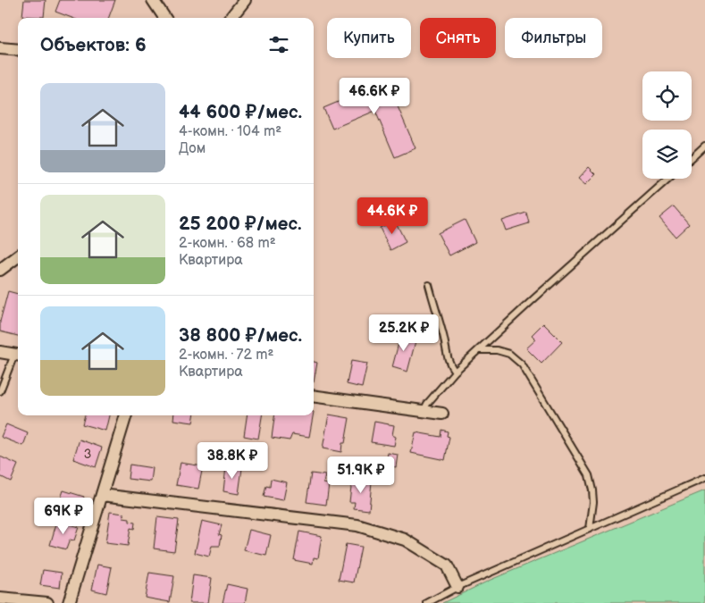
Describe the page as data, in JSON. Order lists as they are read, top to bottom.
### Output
{
  "house_numbers": ["3"],
  "page": {
    "chip": ["Купить", "Снять", "Фильтры"],
    "heading": "Объектов: 6",
    "list": [
      {
        "name": "44 600 ₽/мес.",
        "note": "4-комн. · 104 m² · Дом"
      },
      {
        "name": "25 200 ₽/мес.",
        "note": "2-комн. · 68 m² · Квартира"
      },
      {
        "name": "38 800 ₽/мес.",
        "note": "2-комн. · 72 m² · Квартира"
      }
    ],
    "price": [
      "46.6K ₽",
      "44.6K ₽",
      "25.2K ₽",
      "38.8K ₽",
      "51.9K ₽",
      "69K ₽"
    ]
  }
}
